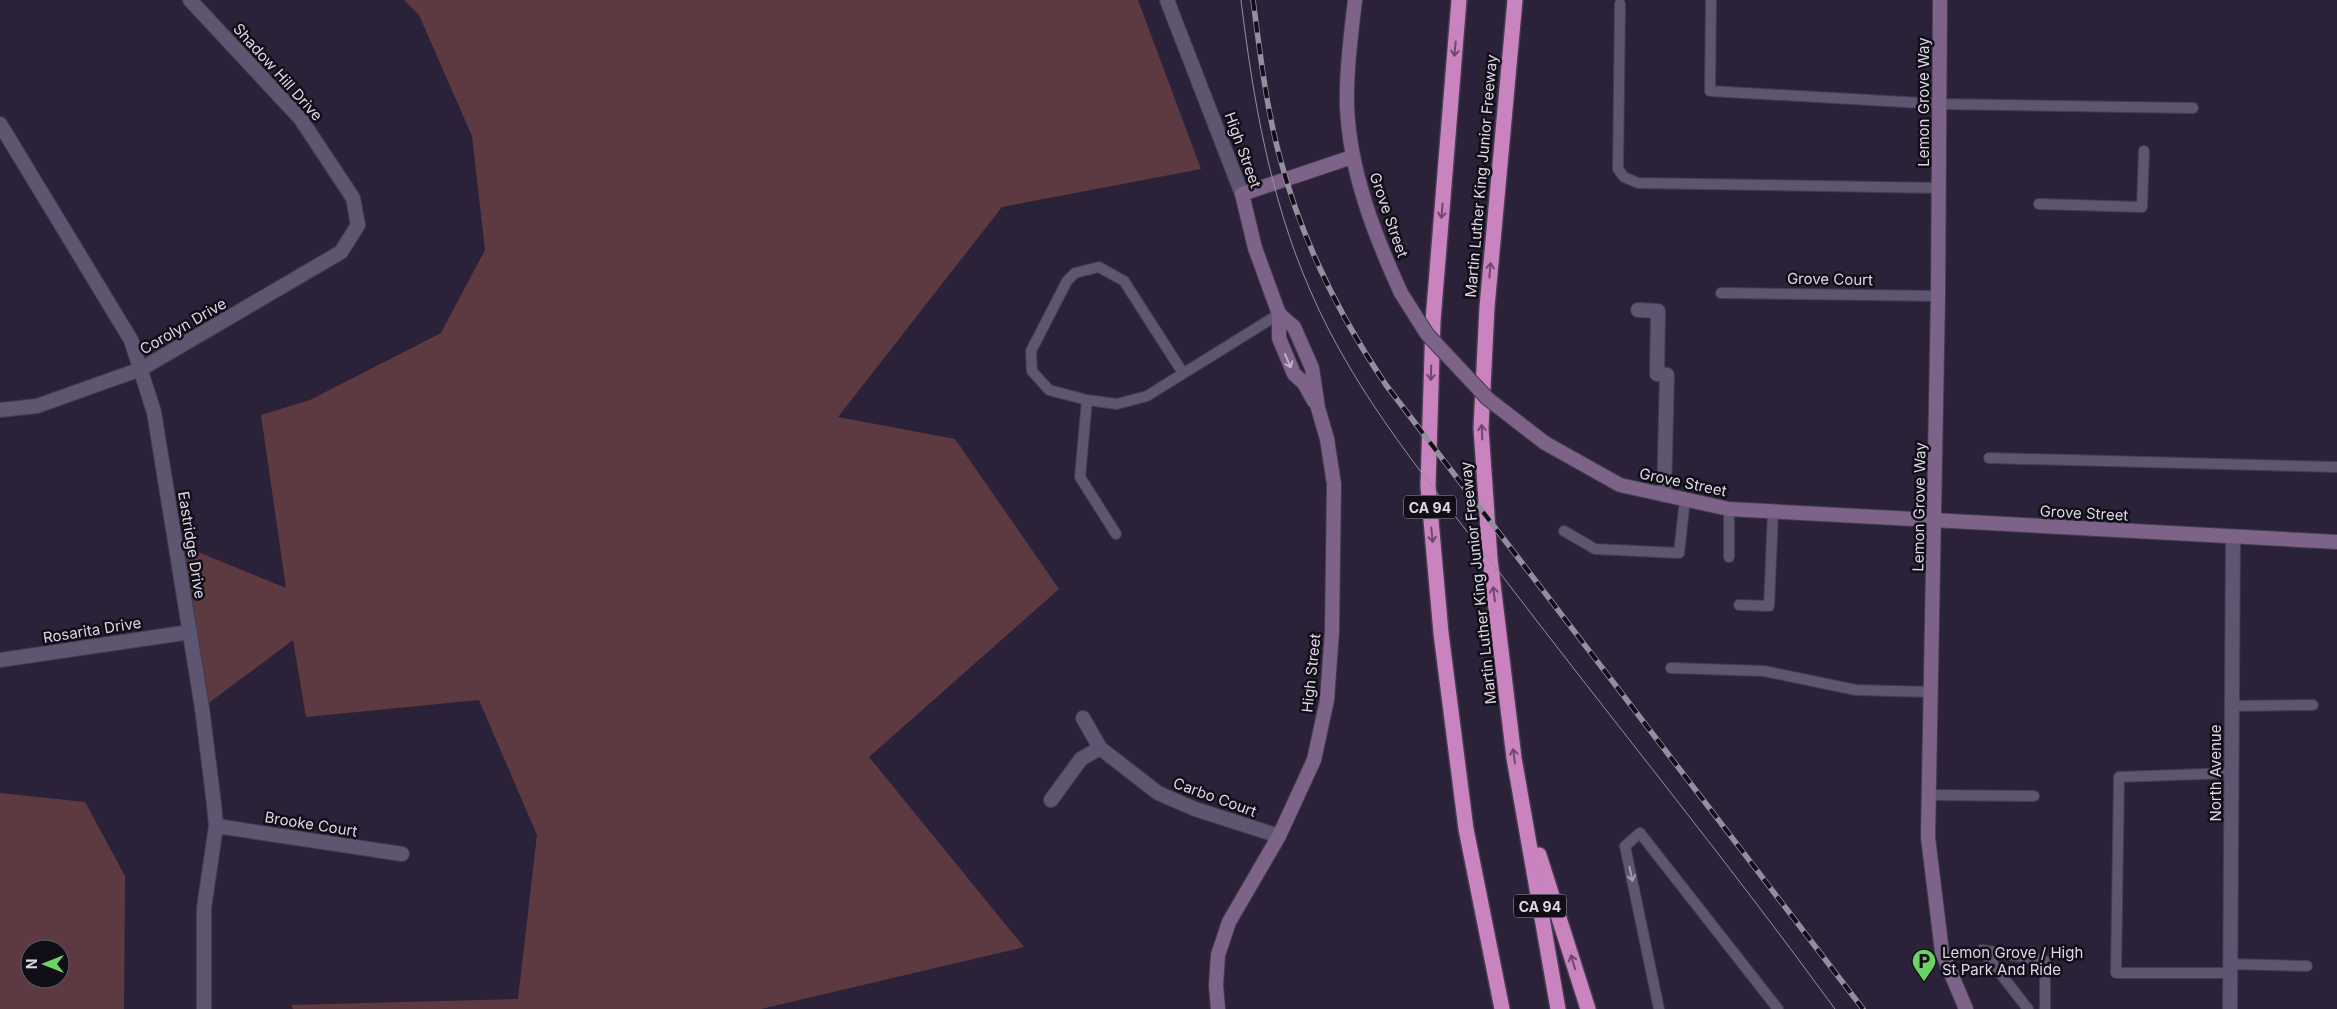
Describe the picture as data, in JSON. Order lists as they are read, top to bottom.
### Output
{
  "streets": {
    "highway": ["Martin Luther King Junior Freeway", "CA 94"],
    "main road": ["Lemon Grove Way", "High Street", "Grove Street"],
    "street": [
      "Shadow Hill Drive",
      "Corolyn Drive",
      "Eastridge Drive",
      "Rosarita Drive",
      "North Avenue",
      "Carbo Court",
      "Brooke Court"
    ],
    "lane": ["Grove Court"]
  },
  "crossings": [
    ["Shadow Hill Drive", "Corolyn Drive"],
    ["Lemon Grove Way", "Grove Street"],
    ["Lemon Grove Way", "Grove Court"],
    ["High Street", "Carbo Court"],
    ["Grove Street", "North Avenue"],
    ["Corolyn Drive", "Eastridge Drive"],
    ["Eastridge Drive", "Rosarita Drive"],
    ["Eastridge Drive", "Brooke Court"]
  ],
  "places": {
    "parking": ["Lemon Grove / High St Park And Ride"]
  },
  "north": "left"
}
